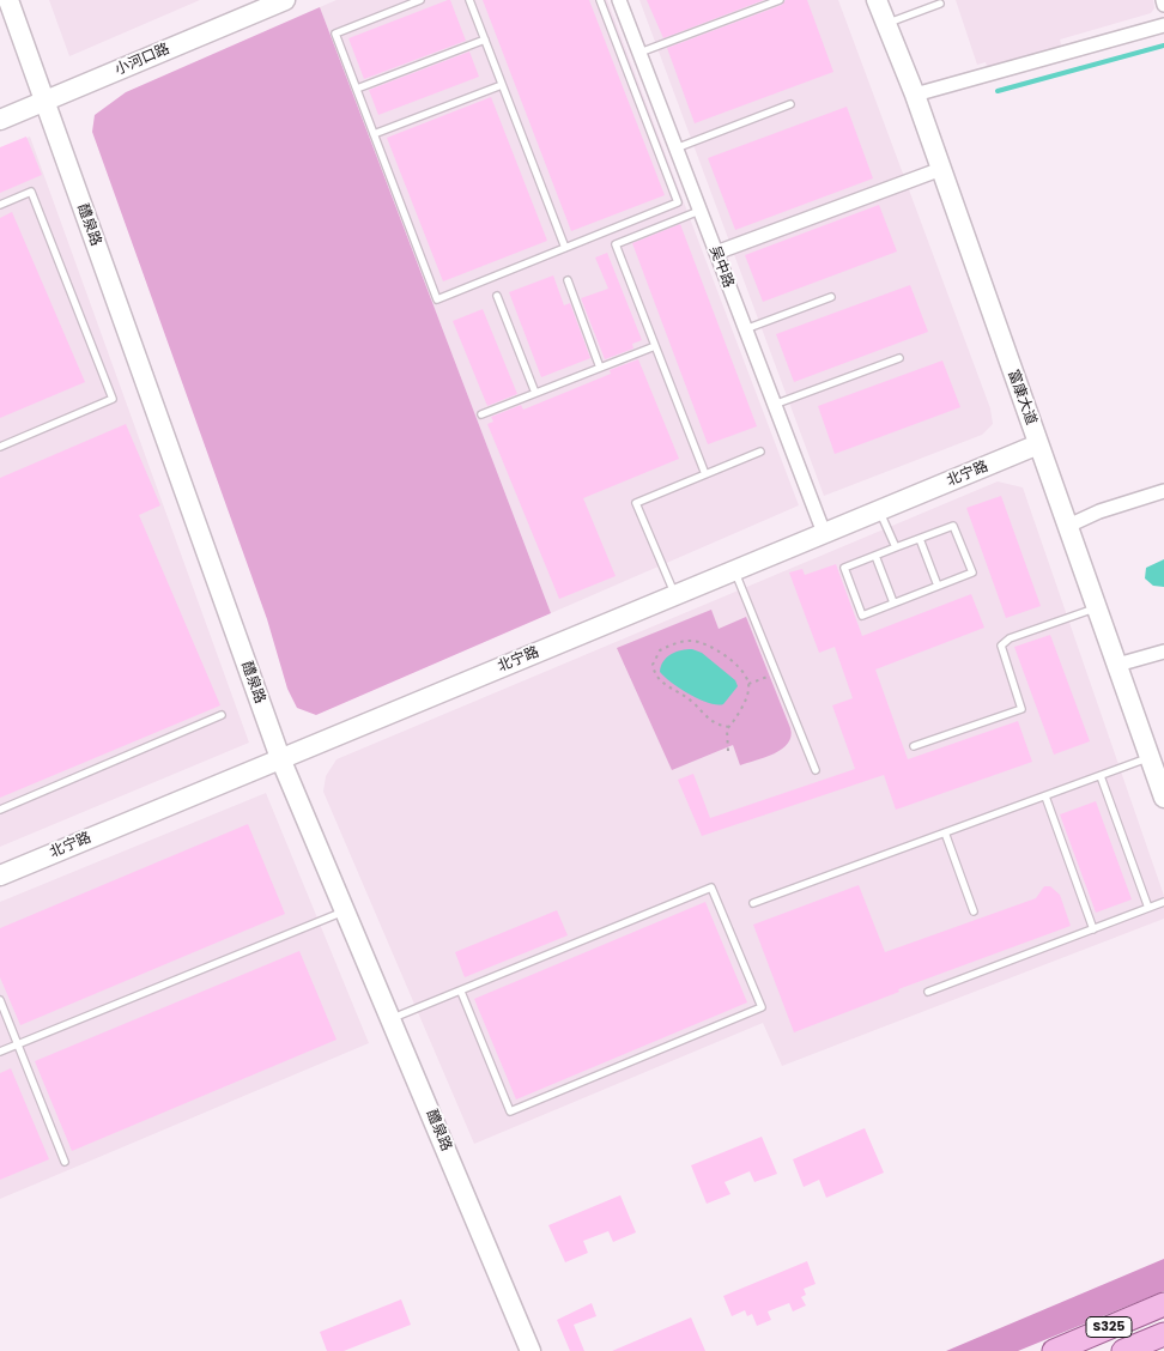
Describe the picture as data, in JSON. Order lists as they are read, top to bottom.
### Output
{
  "streets": {
    "main road": ["S325"],
    "street": [
      "小河口路",
      "醴泉路",
      "吴中路",
      "富康大道",
      "北宁路"
    ]
  },
  "crossings": [
    ["小河口路", "醴泉路"],
    ["醴泉路", "北宁路"],
    ["吴中路", "北宁路"],
    ["富康大道", "北宁路"]
  ]
}
